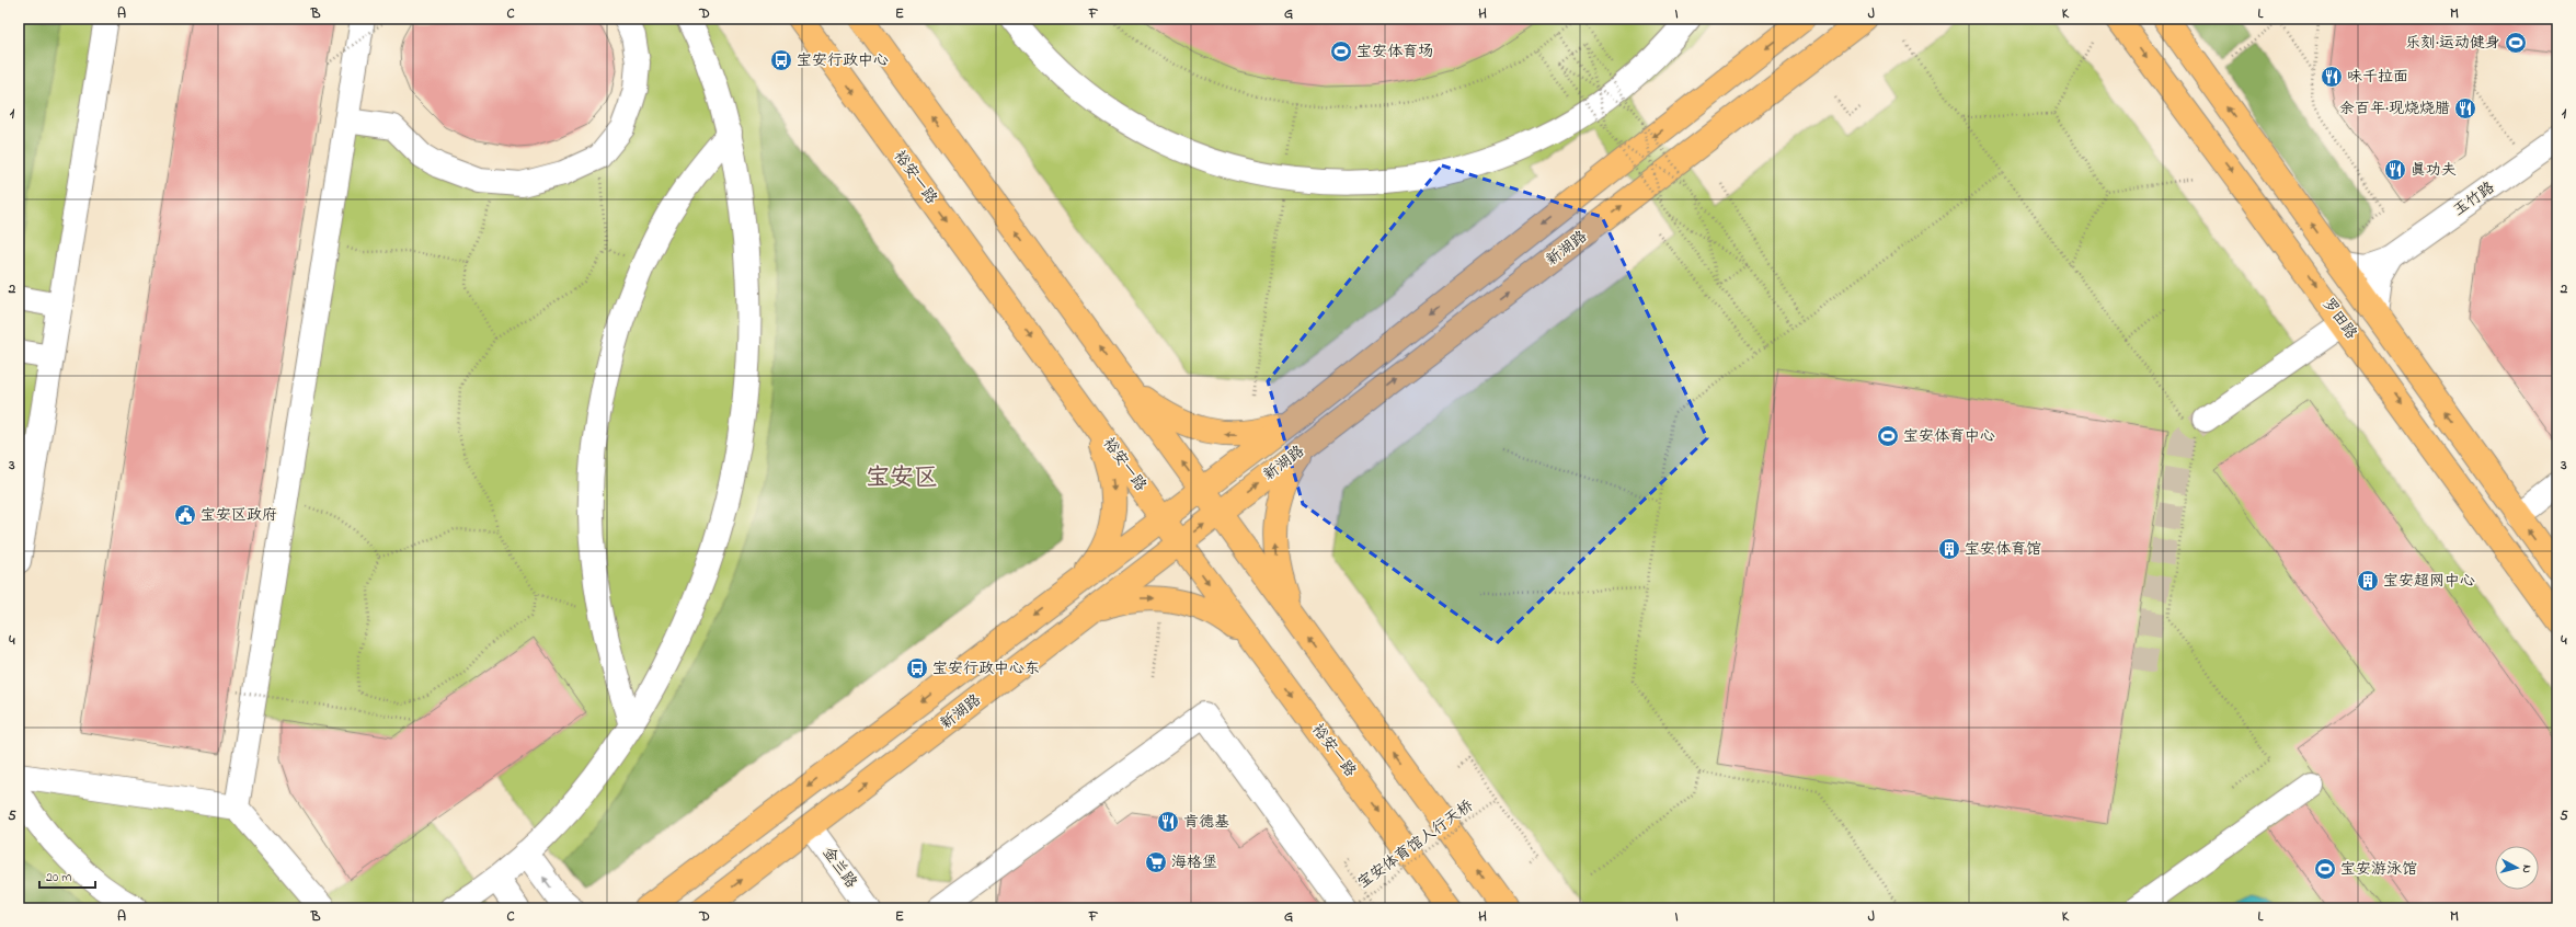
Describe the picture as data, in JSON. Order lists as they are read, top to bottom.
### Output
{
  "streets": {
    "main road": ["裕安一路", "新湖路", "罗田路"],
    "street": ["玉竹路", "金兰路"],
    "path": ["宝安体育馆人行天桥"]
  },
  "crossings": [
    ["裕安一路", "新湖路"],
    ["玉竹路", "罗田路"],
    ["新湖路", "金兰路"]
  ],
  "districts": ["宝安区"],
  "places": {
    "sports": [
      "乐刻·运动健身",
      "宝安体育场",
      "宝安体育中心",
      "宝安游泳馆"
    ],
    "bus stop": ["宝安行政中心", "宝安行政中心东"],
    "restaurant": [
      "味千拉面",
      "余百年·现烧烧腊",
      "真功夫",
      "肯德基"
    ],
    "public building": ["宝安区政府"],
    "building": ["宝安体育馆", "宝安超网中心"],
    "supermarket": ["海格堡"]
  },
  "scale_bar": "20 m",
  "north": "right",
  "grid": {
    "columns": [
      "A",
      "B",
      "C",
      "D",
      "E",
      "F",
      "G",
      "H",
      "I",
      "J",
      "K",
      "L",
      "M"
    ],
    "rows": [
      "1",
      "2",
      "3",
      "4",
      "5"
    ]
  }
}
